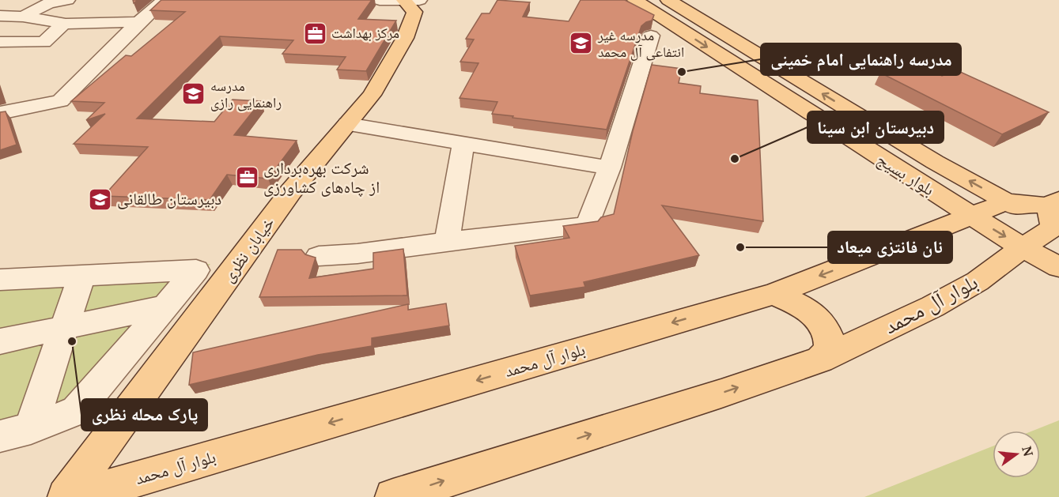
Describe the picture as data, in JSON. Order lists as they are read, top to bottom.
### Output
{
  "streets": {
    "main road": ["بلوار بسیج", "خیابان نظری", "بلوار آل محمد"]
  },
  "crossings": [
    ["بلوار بسیج", "بلوار آل محمد"]
  ],
  "places": {
    "office": ["مرکز بهداشت", "شرکت بهره‌برداری از چاه‌های کشاورزی"],
    "school or university": ["مدرسه غیر انتفاعی آل محمد", "مدرسه راهنمایی رازی", "دبیرستان طالقانی"],
    "other": [
      "مدرسه راهنمایی امام خمینی",
      "دبیرستان ابن سینا",
      "نان فانتزی میعاد",
      "پارک محله نظری"
    ]
  },
  "north": "right"
}
